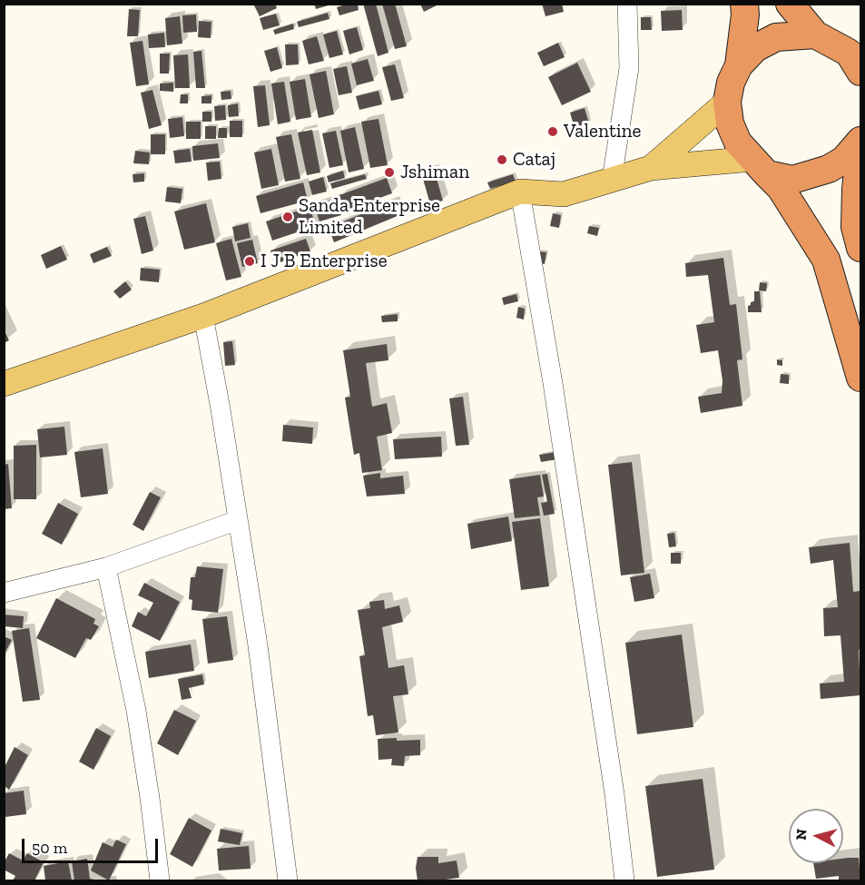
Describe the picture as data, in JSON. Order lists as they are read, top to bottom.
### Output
{
  "places": [
    "Valentine",
    "Cataj",
    "Jshiman",
    "Sanda Enterprise Limited",
    "I J B Enterprise"
  ],
  "scale_bar": "50 m",
  "north": "left"
}
